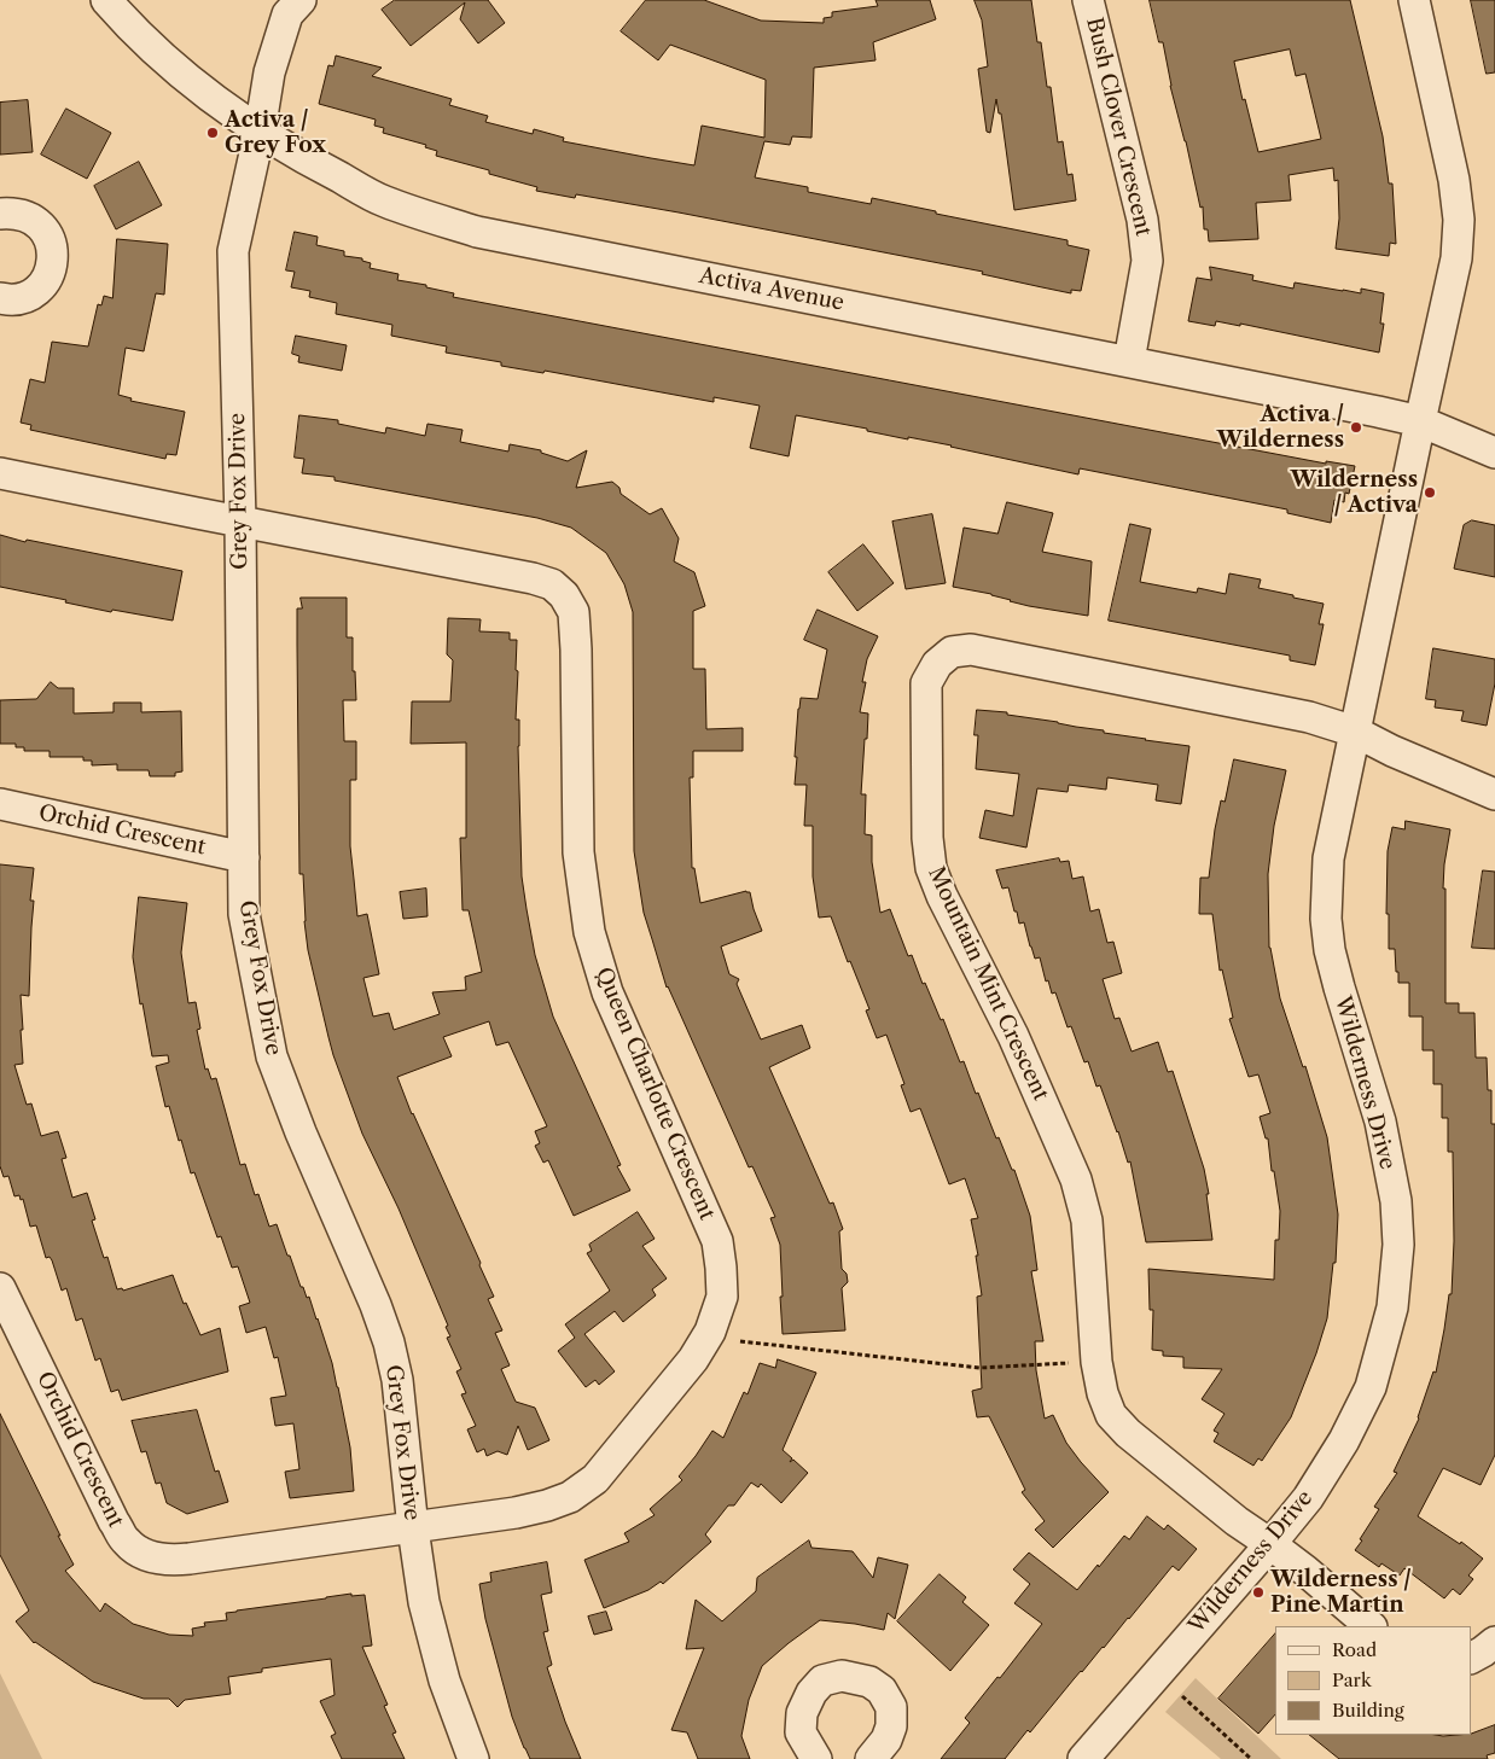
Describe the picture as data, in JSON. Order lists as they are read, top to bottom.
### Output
{
  "streets": {
    "street": [
      "Bush Clover Crescent",
      "Activa Avenue",
      "Grey Fox Drive",
      "Orchid Crescent",
      "Mountain Mint Crescent",
      "Wilderness Drive",
      "Queen Charlotte Crescent"
    ]
  },
  "crossings": [
    ["Bush Clover Crescent", "Activa Avenue"],
    ["Activa Avenue", "Grey Fox Drive"],
    ["Activa Avenue", "Wilderness Drive"],
    ["Grey Fox Drive", "Orchid Crescent"],
    ["Grey Fox Drive", "Queen Charlotte Crescent"],
    ["Orchid Crescent", "Queen Charlotte Crescent"],
    ["Mountain Mint Crescent", "Wilderness Drive"]
  ],
  "places": [
    "Activa / Grey Fox",
    "Activa / Wilderness",
    "Wilderness / Activa",
    "Wilderness / Pine Martin"
  ],
  "legend": ["Road", "Park", "Building"]
}
